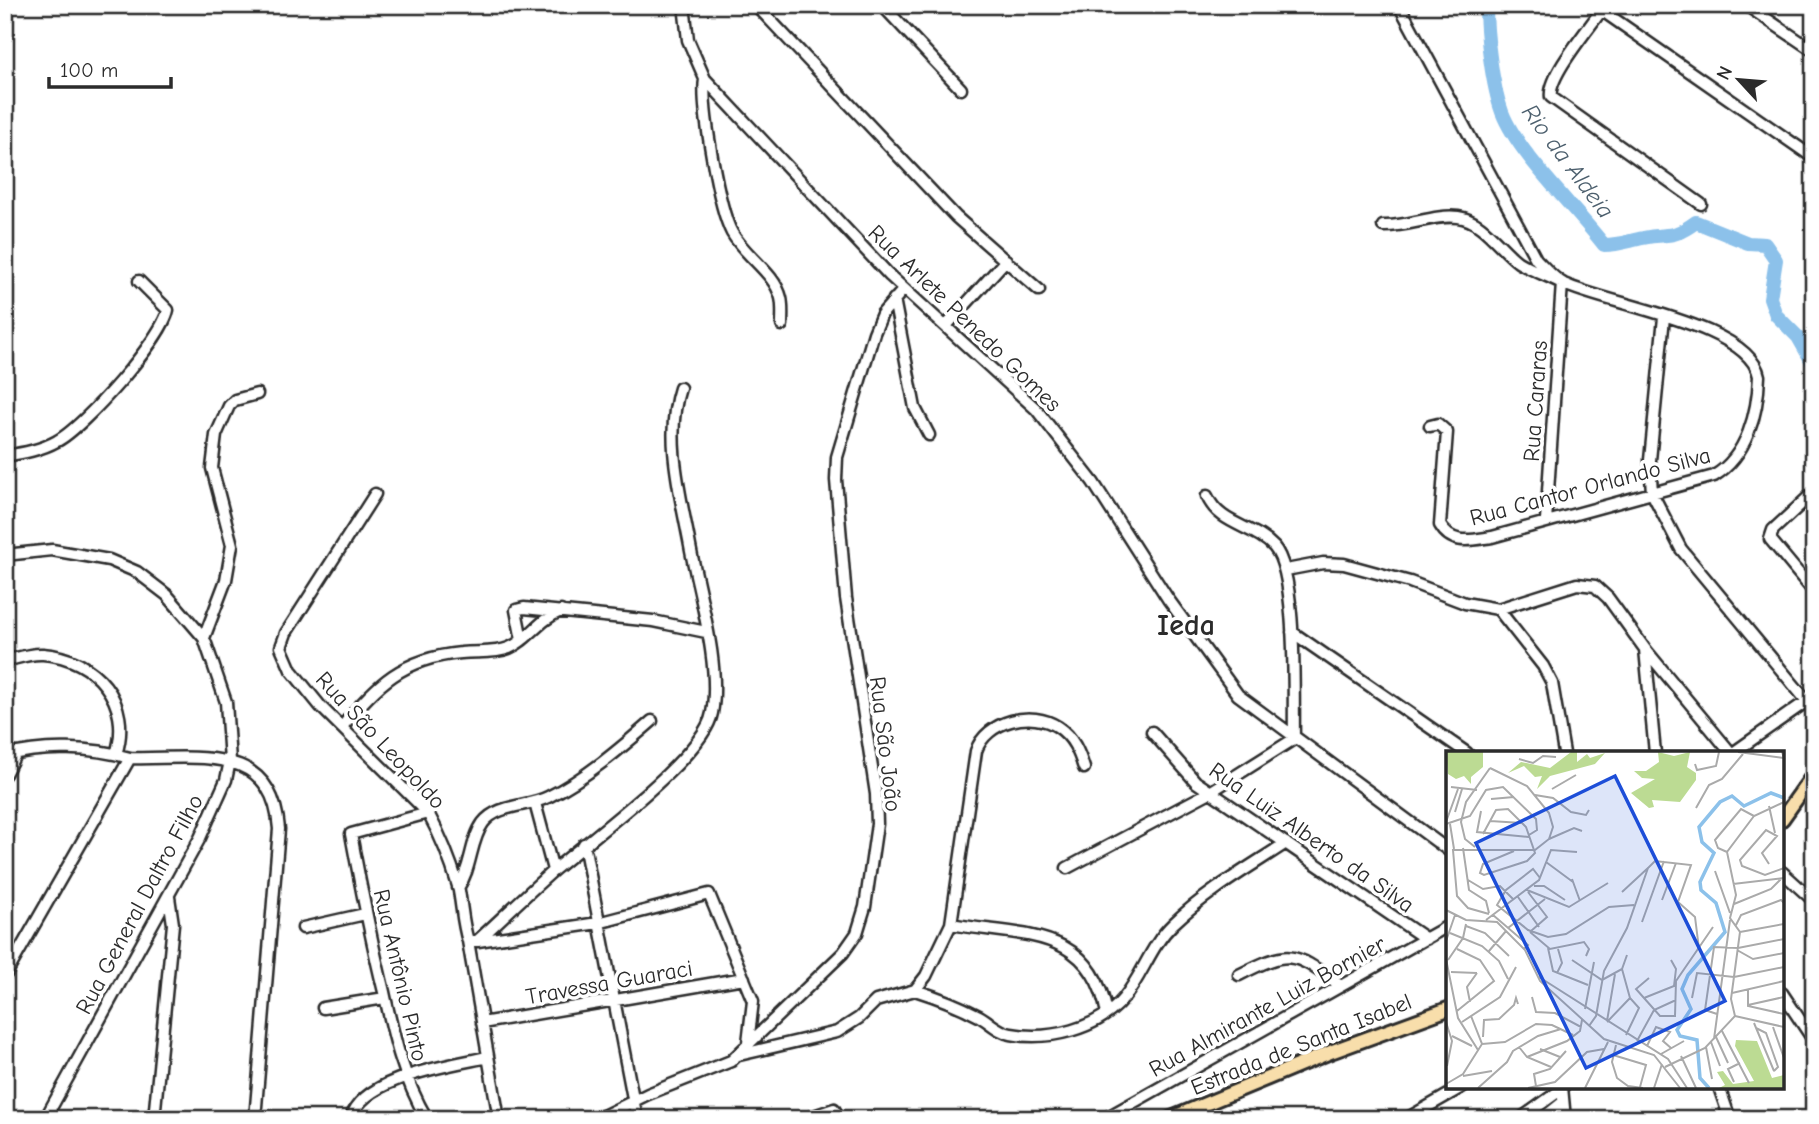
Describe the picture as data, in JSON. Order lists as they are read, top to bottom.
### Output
{
  "streets": {
    "main road": ["Estrada de Santa Isabel"],
    "street": [
      "Rua Arlete Penedo Gomes",
      "Rua Cararas",
      "Rua Cantor Orlando Silva",
      "Rua São Leopoldo",
      "Rua São João",
      "Rua Luiz Alberto da Silva",
      "Rua General Daltro Filho",
      "Rua Antônio Pinto",
      "Travessa Guaraci",
      "Rua Almirante Luiz Bornier"
    ]
  },
  "crossings": [
    ["Rua Arlete Penedo Gomes", "Rua São João"],
    ["Rua Cararas", "Rua Cantor Orlando Silva"],
    ["Rua São Leopoldo", "Rua Antônio Pinto"],
    ["Rua São Leopoldo", "Travessa Guaraci"],
    ["Rua Luiz Alberto da Silva", "Rua Almirante Luiz Bornier"]
  ],
  "districts": ["Ieda"],
  "water": ["Rio da Aldeia"],
  "scale_bar": "100 m",
  "north": "top left"
}
